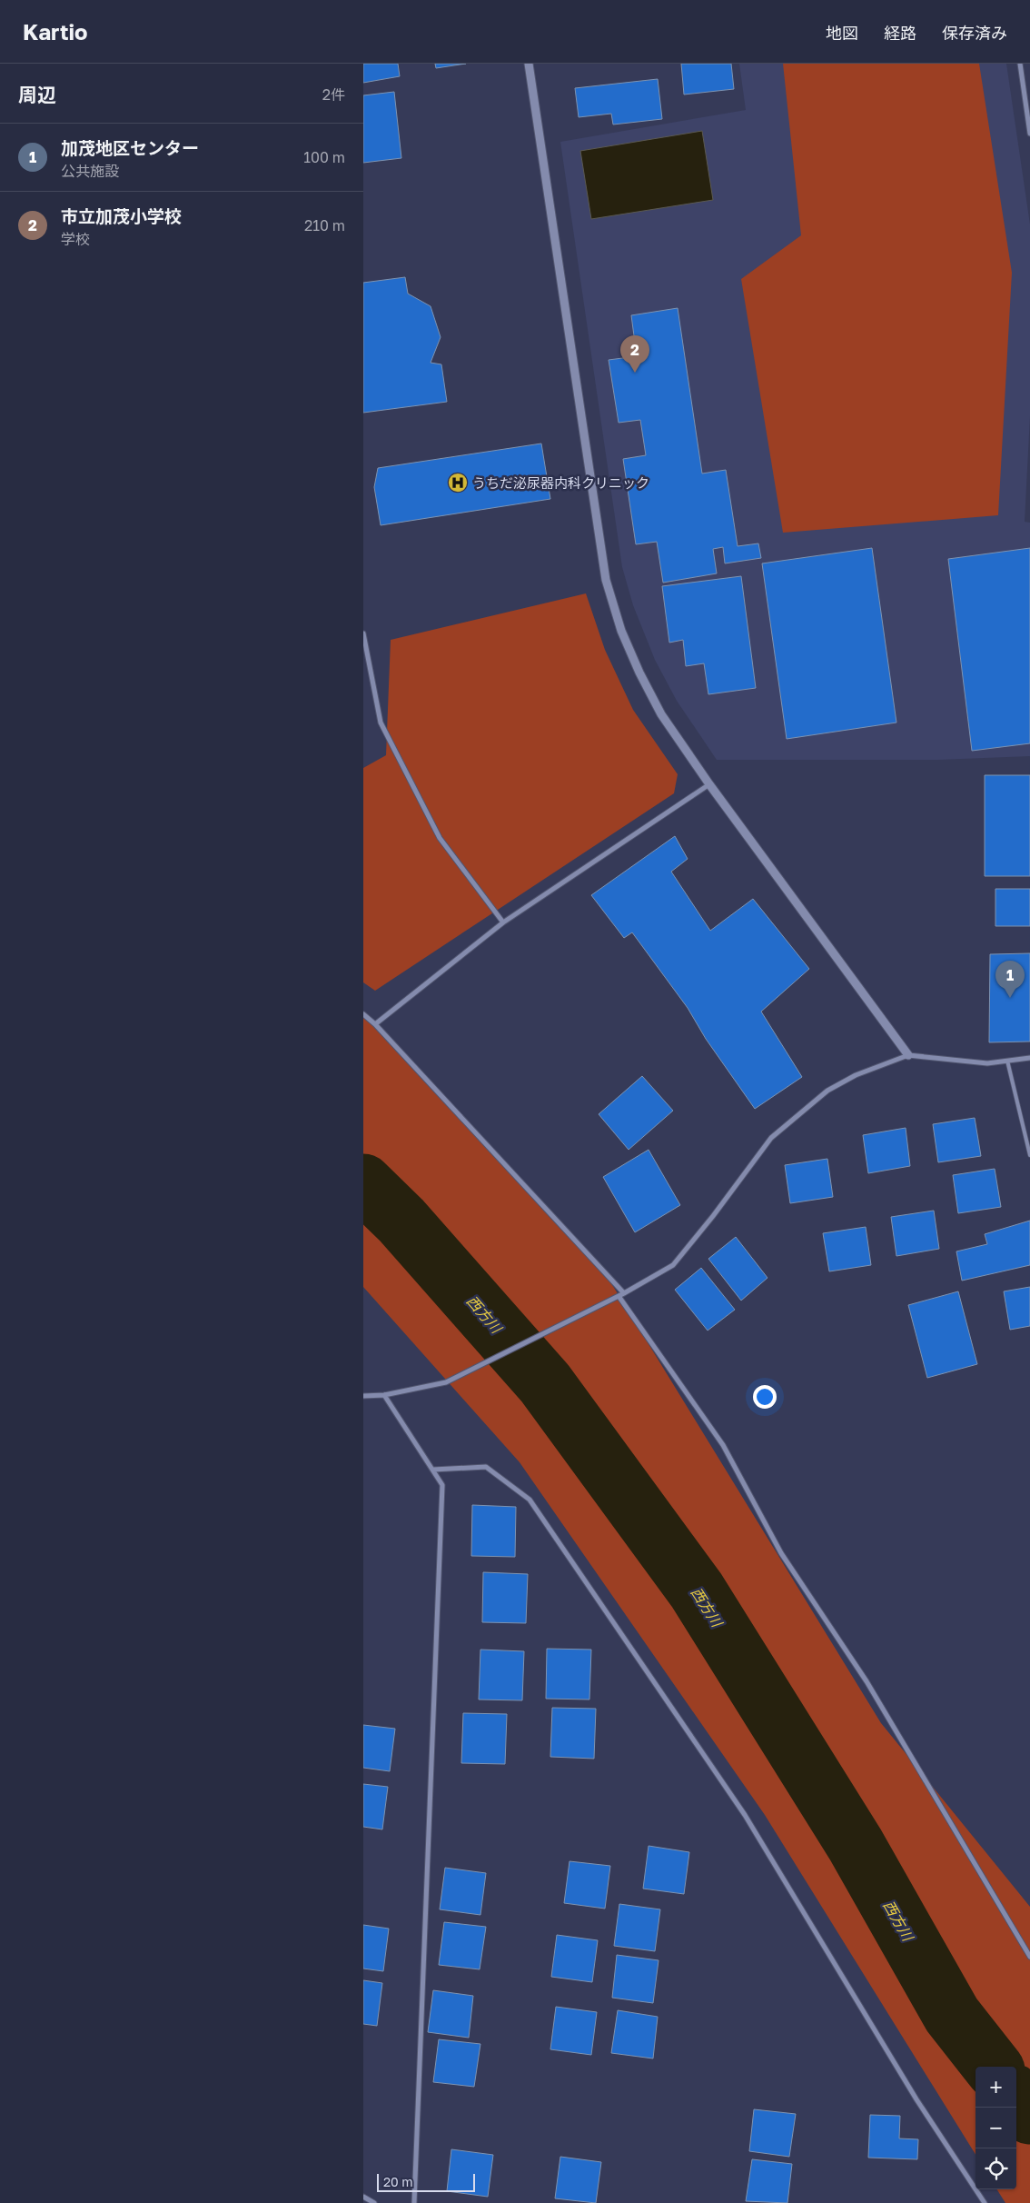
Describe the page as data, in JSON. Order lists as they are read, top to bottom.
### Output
{
  "water": ["西方川"],
  "places": {
    "hospital": ["うちだ泌尿器内科クリニック"]
  },
  "scale_bar": "20 m",
  "page": {
    "header": "Kartio",
    "nav": ["地図", "経路", "保存済み"],
    "heading": ["周辺", "2件"],
    "list": [
      {
        "mark": "1",
        "name": "加茂地区センター",
        "note": "公共施設",
        "value": "100 m"
      },
      {
        "mark": "2",
        "name": "市立加茂小学校",
        "note": "学校",
        "value": "210 m"
      }
    ],
    "pins": ["2", "1"],
    "map_buttons": ["+", "−"],
    "scale": "20 m"
  }
}
